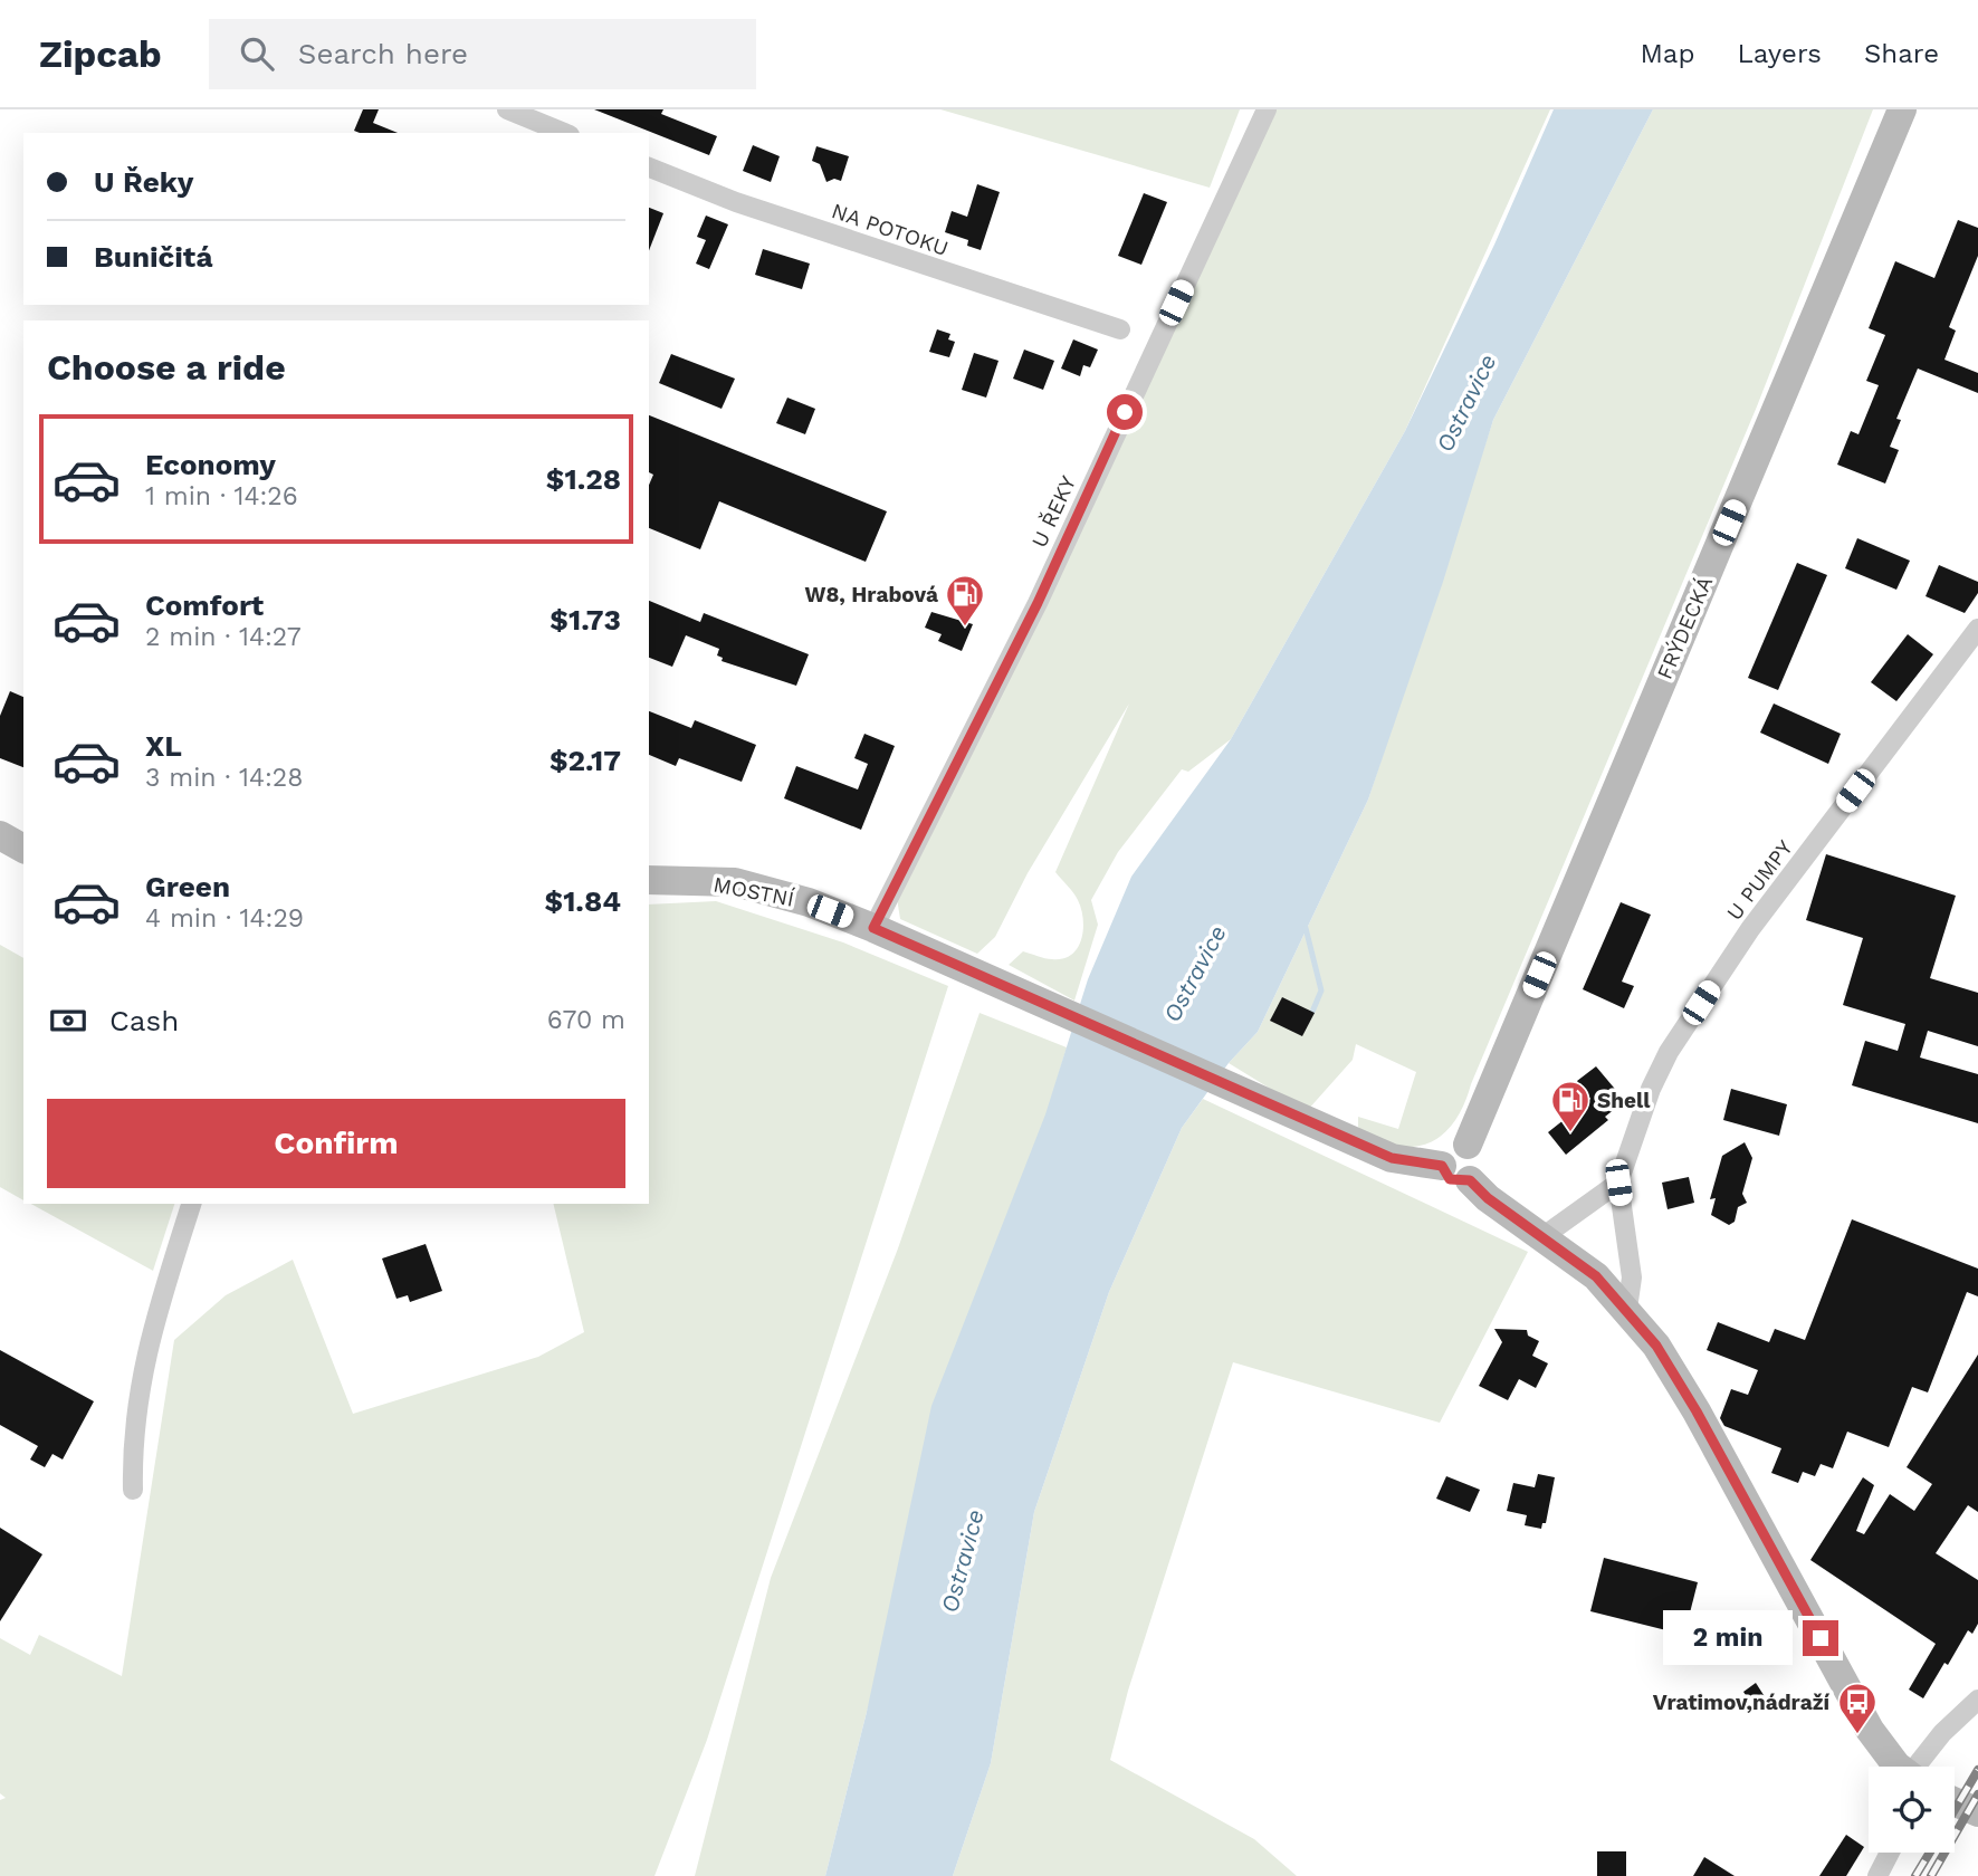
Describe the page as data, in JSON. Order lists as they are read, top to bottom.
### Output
{
  "streets": {
    "main road": ["FRÝDECKÁ", "MOSTNÍ"],
    "street": ["NA POTOKU", "U ŘEKY", "U PUMPY"]
  },
  "crossings": [
    ["U ŘEKY", "MOSTNÍ"],
    ["FRÝDECKÁ", "MOSTNÍ"]
  ],
  "water": ["Ostravice"],
  "places": {
    "fuel station": ["W8, Hrabová", "Shell"],
    "bus stop": ["Vratimov,nádraží"]
  },
  "page": {
    "header": "Zipcab",
    "search": "Search here",
    "nav": ["Map", "Layers", "Share"],
    "banner": ["U Řeky", "Buničitá"],
    "heading": "Choose a ride",
    "list": [
      {
        "name": "Economy",
        "note": "1 min · 14:26",
        "value": "$1.28"
      },
      {
        "name": "Comfort",
        "note": "2 min · 14:27",
        "value": "$1.73"
      },
      {
        "name": "XL",
        "note": "3 min · 14:28",
        "value": "$2.17"
      },
      {
        "name": "Green",
        "note": "4 min · 14:29",
        "value": "$1.84"
      }
    ],
    "pay": ["Cash", "670 m"],
    "buttons": "Confirm",
    "bubble": "2 min"
  }
}
